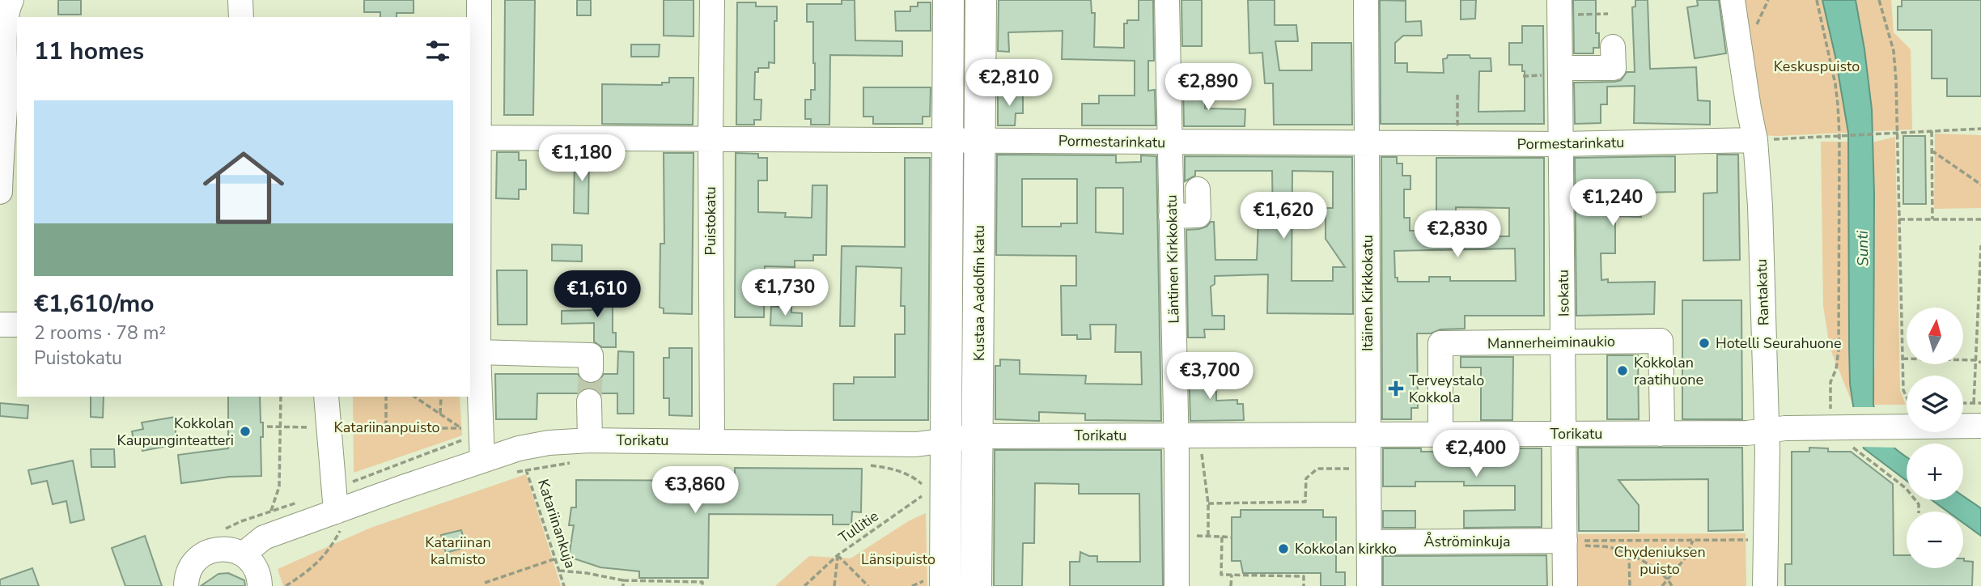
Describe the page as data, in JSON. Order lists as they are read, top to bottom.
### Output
{
  "streets": {
    "main road": ["Kustaa Aadolfin katu"],
    "street": [
      "Pormestarinkatu",
      "Puistokatu",
      "Läntinen Kirkkokatu",
      "Rantakatu",
      "Itäinen Kirkkokatu",
      "Isokatu",
      "Mannerheiminaukio",
      "Torikatu",
      "Åströminkuja"
    ],
    "path": ["Katariinankuja", "Tullitie"]
  },
  "crossings": [
    ["Pormestarinkatu", "Puistokatu"],
    ["Pormestarinkatu", "Läntinen Kirkkokatu"],
    ["Pormestarinkatu", "Rantakatu"],
    ["Pormestarinkatu", "Kustaa Aadolfin katu"],
    ["Pormestarinkatu", "Itäinen Kirkkokatu"],
    ["Pormestarinkatu", "Isokatu"],
    ["Puistokatu", "Torikatu"],
    ["Läntinen Kirkkokatu", "Torikatu"],
    ["Rantakatu", "Torikatu"],
    ["Kustaa Aadolfin katu", "Torikatu"],
    ["Itäinen Kirkkokatu", "Torikatu"],
    ["Itäinen Kirkkokatu", "Åströminkuja"],
    ["Isokatu", "Mannerheiminaukio"],
    ["Isokatu", "Torikatu"],
    ["Isokatu", "Åströminkuja"],
    ["Mannerheiminaukio", "Torikatu"],
    ["Torikatu", "Katariinankuja"]
  ],
  "water": ["Sunti"],
  "parks": [
    "Keskuspuisto",
    "Katariinanpuisto",
    "Katariinan kalmisto",
    "Chydeniuksen puisto",
    "Länsipuisto"
  ],
  "places": {
    "other": [
      "Hotelli Seurahuone",
      "Kokkolan raatihuone",
      "Kokkolan Kaupunginteatteri",
      "Kokkolan kirkko"
    ],
    "health": ["Terveystalo Kokkola"]
  },
  "north": "top",
  "page": {
    "heading": "11 homes",
    "price": [
      "€2,810",
      "€2,890",
      "€1,180",
      "€1,240",
      "€1,620",
      "€2,830",
      "€1,730",
      "€1,610",
      "€3,700",
      "€2,400",
      "€3,860"
    ],
    "list": [
      {
        "name": "€1,610/mo",
        "note": "2 rooms · 78 m² · Puistokatu"
      }
    ],
    "map_buttons": ["+", "−"]
  }
}
